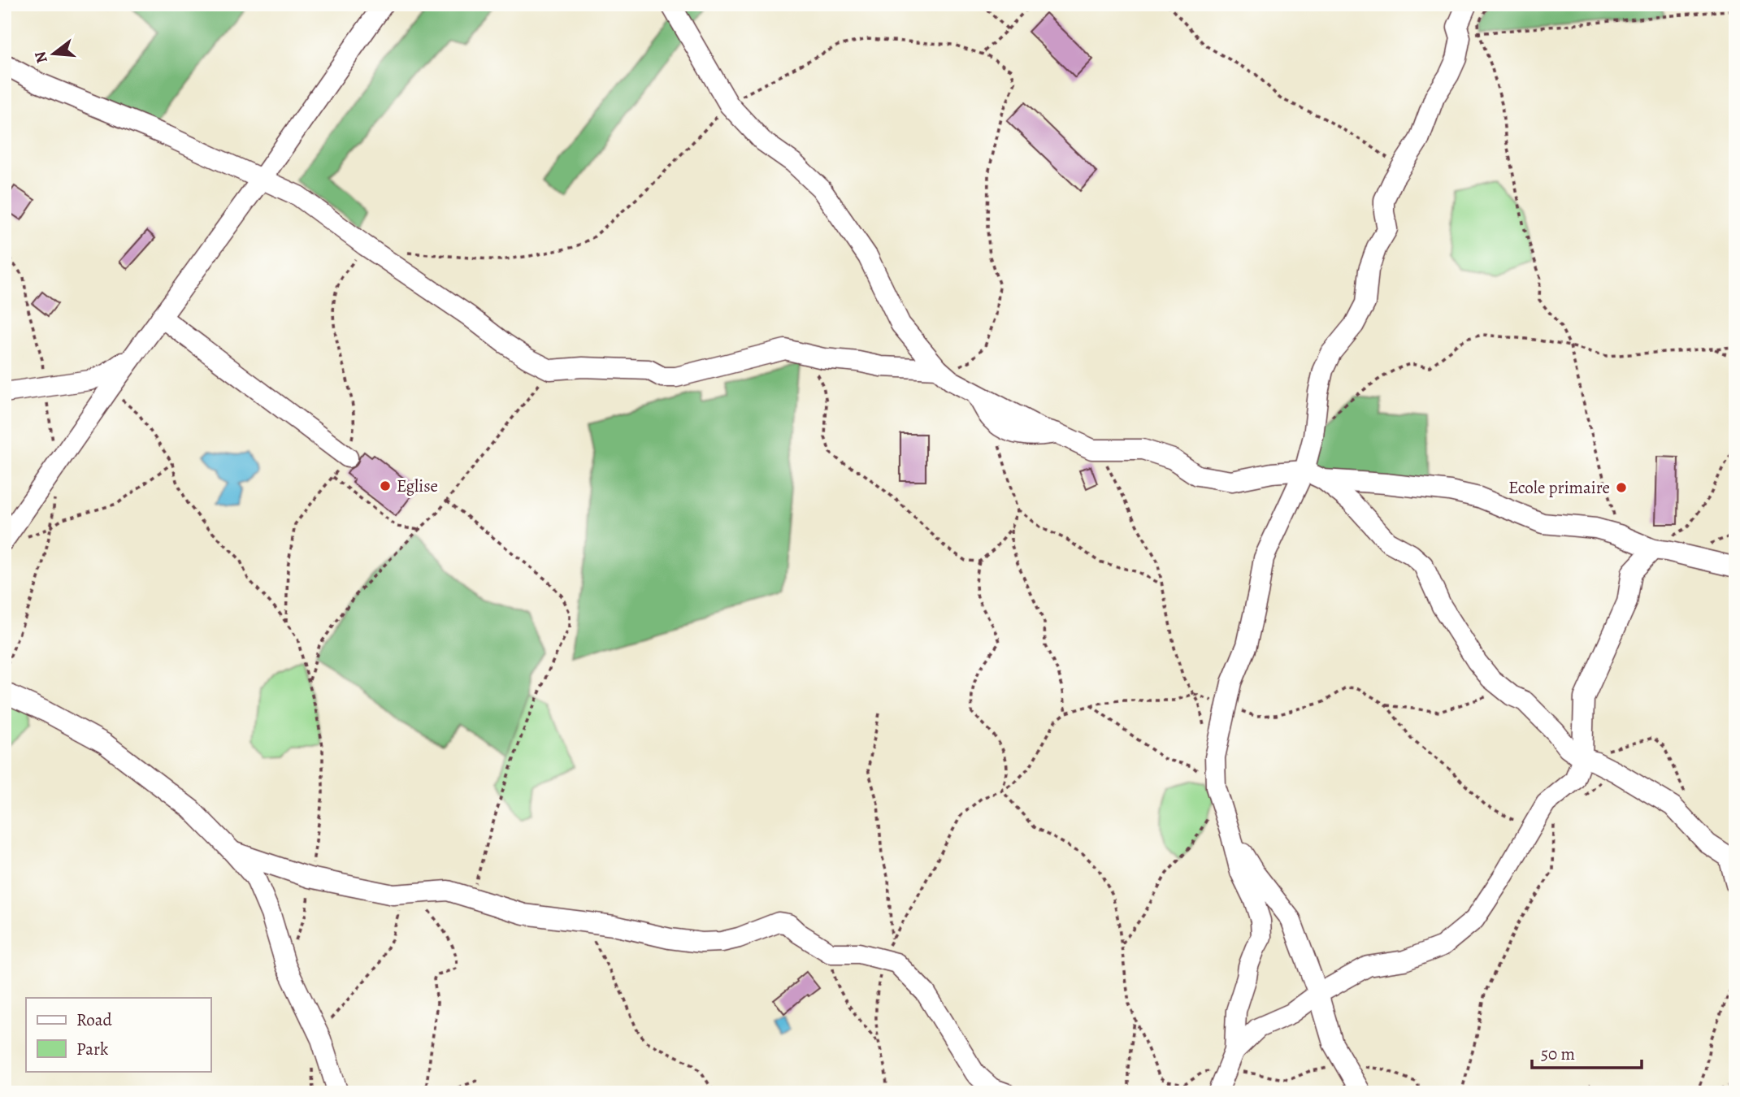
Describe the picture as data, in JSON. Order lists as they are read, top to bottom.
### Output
{
  "places": ["Eglise", "Ecole primaire"],
  "legend": ["Road", "Park"],
  "scale_bar": "50 m",
  "north": "left"
}
